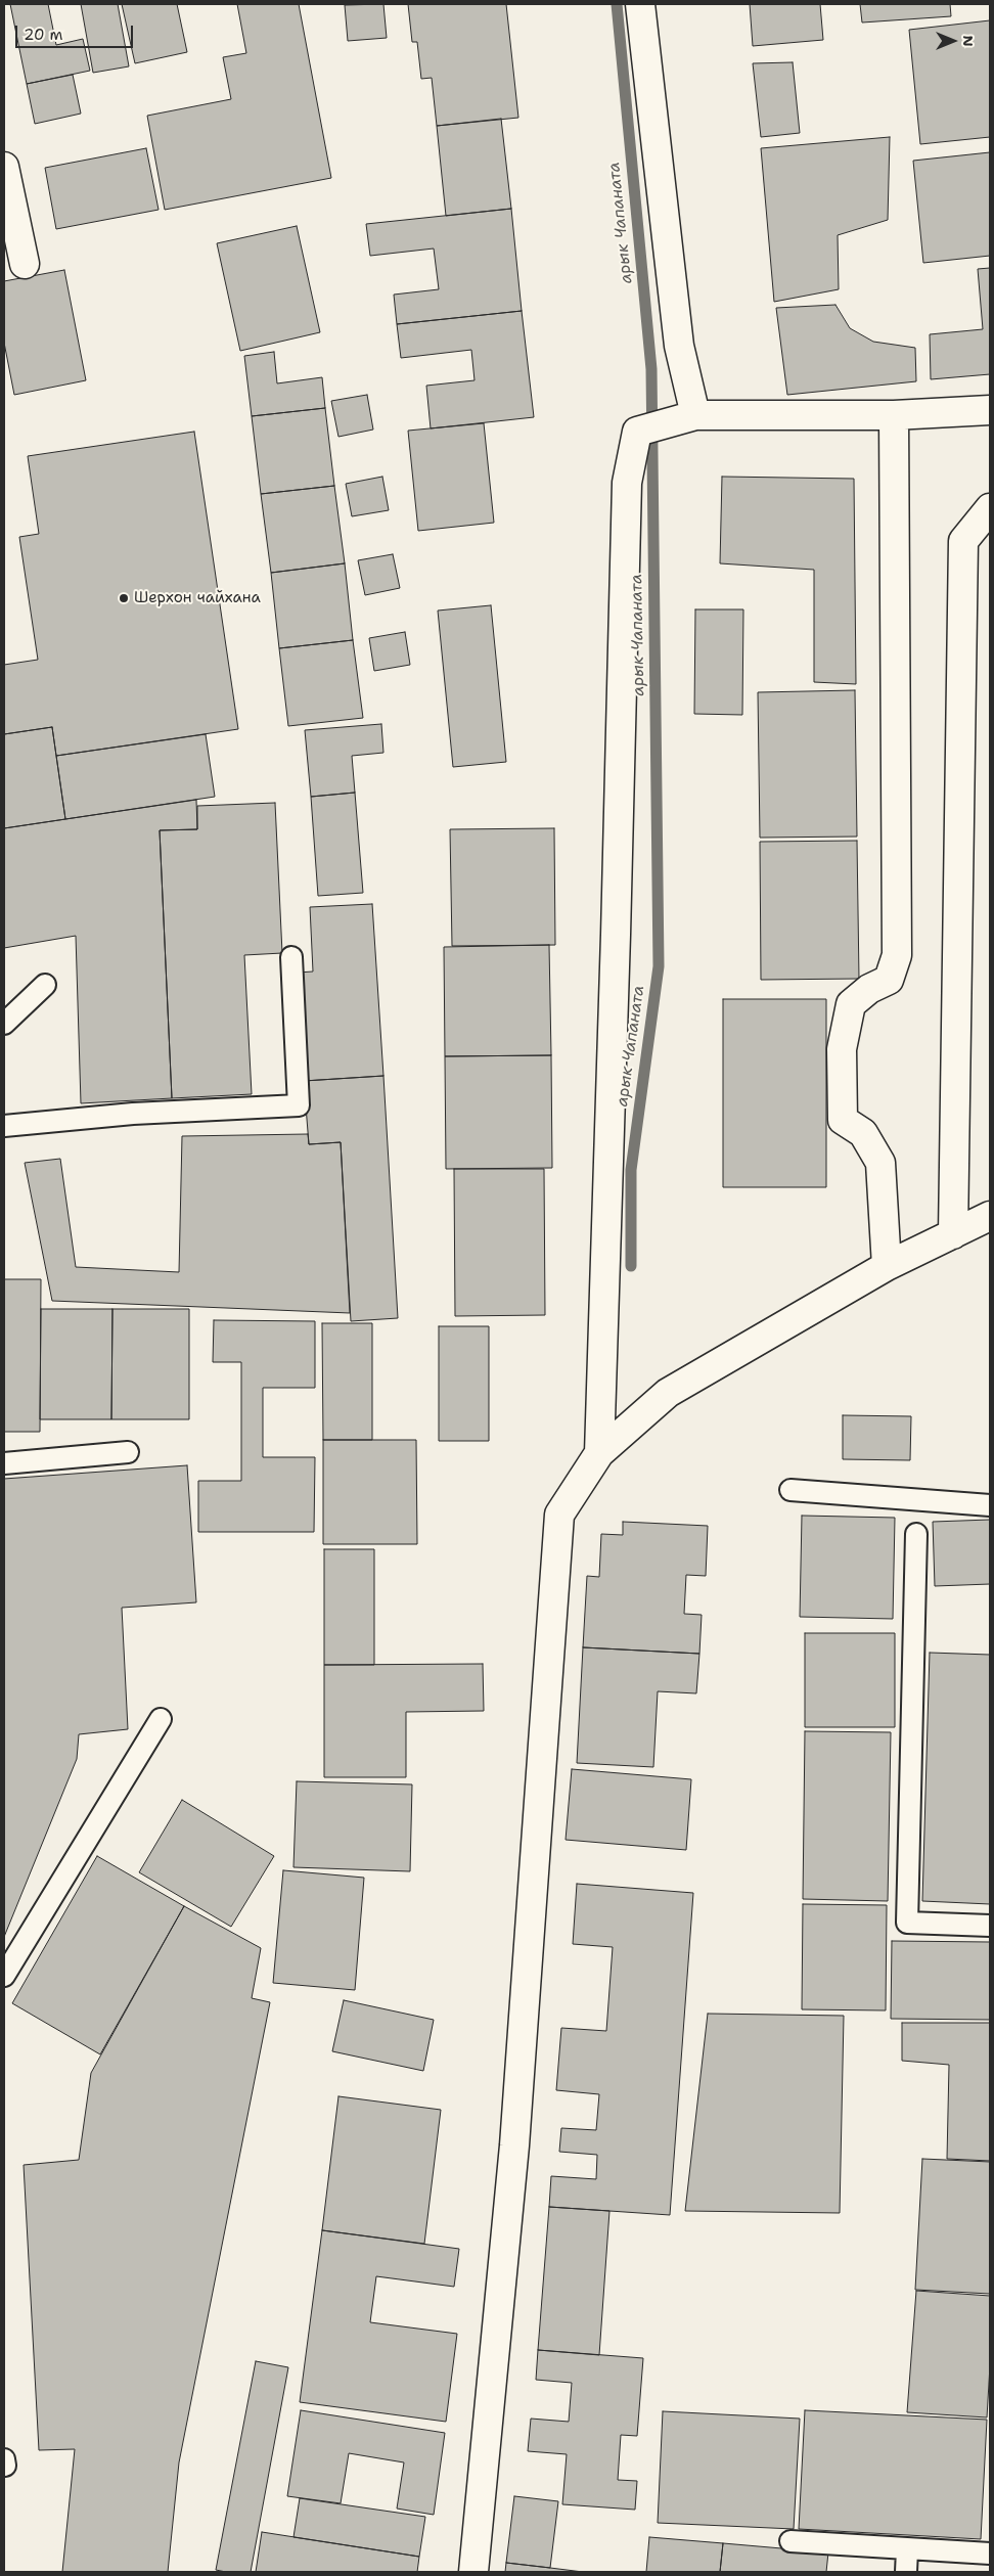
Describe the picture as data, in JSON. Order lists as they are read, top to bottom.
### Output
{
  "water": ["арык Чапаната"],
  "places": ["Шерхон чайхана"],
  "scale_bar": "20 m",
  "north": "right"
}
